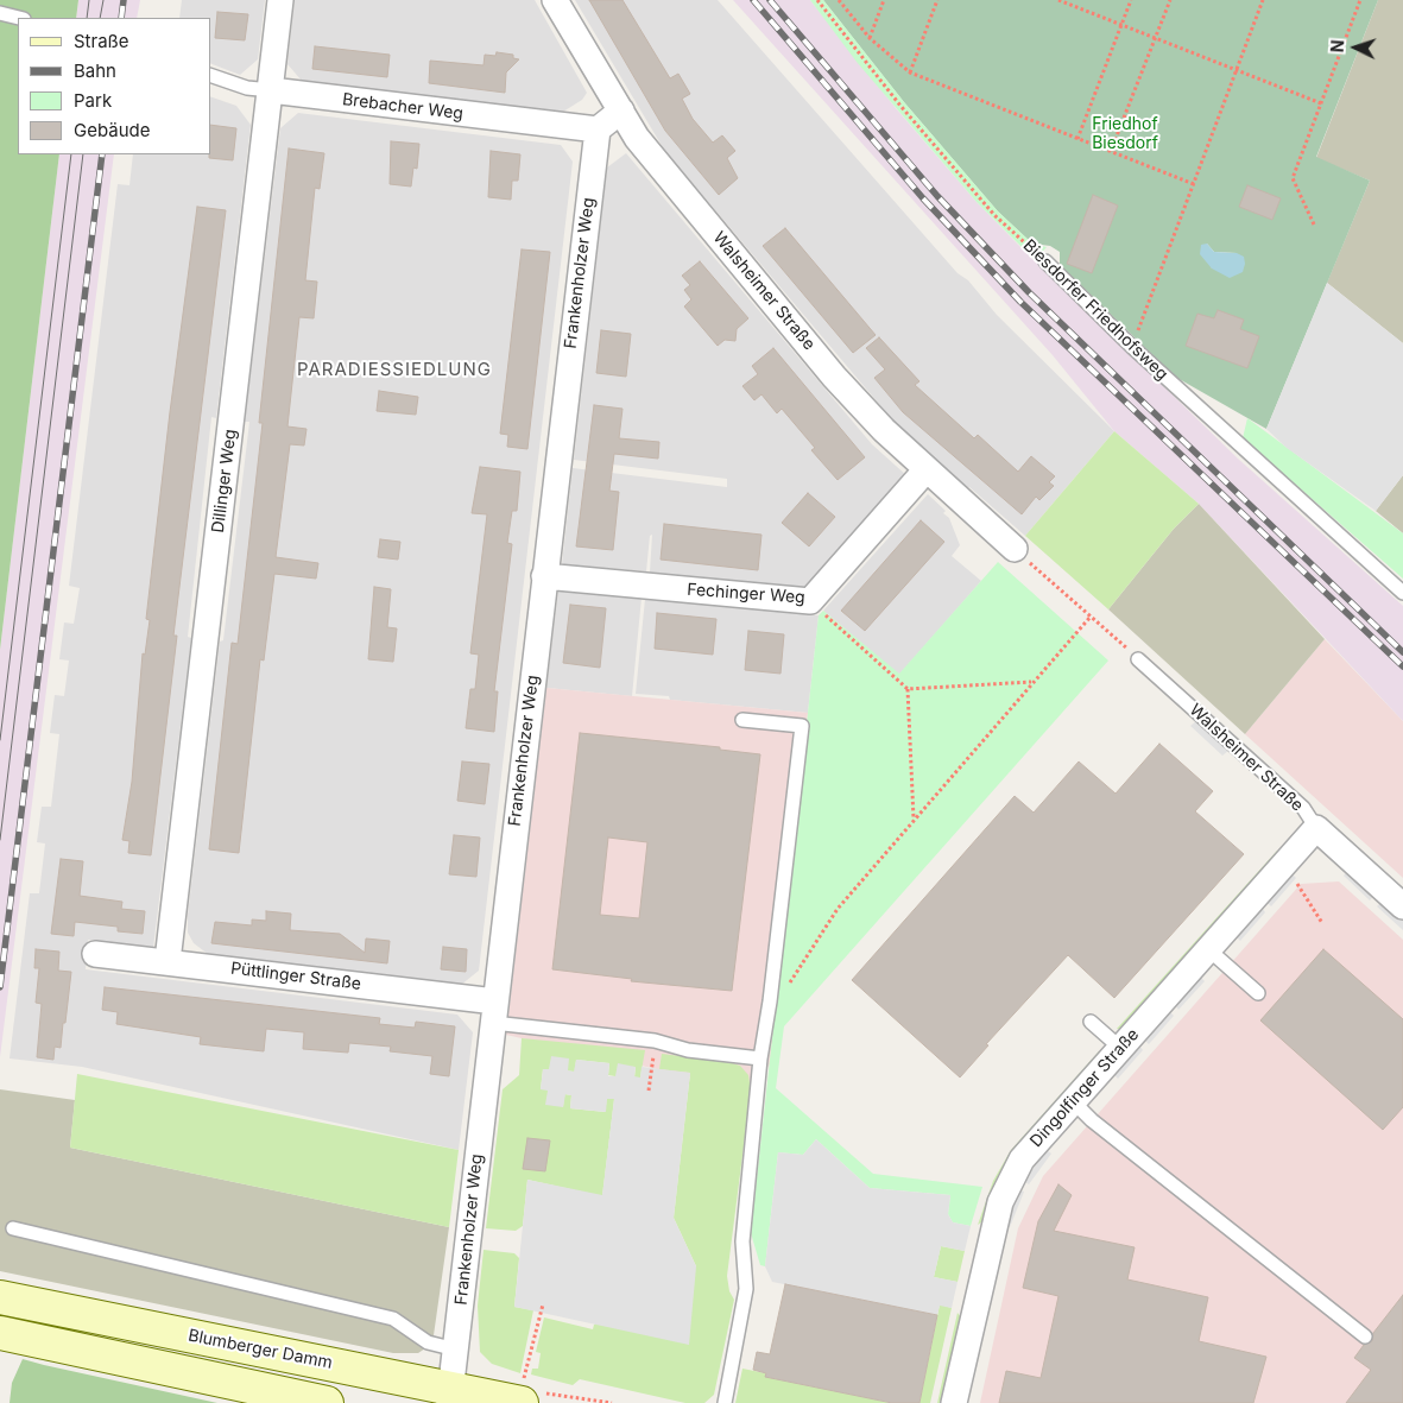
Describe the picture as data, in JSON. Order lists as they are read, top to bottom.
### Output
{
  "streets": {
    "main road": ["Blumberger Damm"],
    "street": [
      "Brebacher Weg",
      "Frankenholzer Weg",
      "Walsheimer Straße",
      "Dillinger Weg",
      "Fechinger Weg",
      "Püttlinger Straße",
      "Dingolfinger Straße"
    ],
    "lane": ["Biesdorfer Friedhofsweg"]
  },
  "crossings": [
    ["Brebacher Weg", "Frankenholzer Weg"],
    ["Brebacher Weg", "Dillinger Weg"],
    ["Frankenholzer Weg", "Fechinger Weg"],
    ["Frankenholzer Weg", "Püttlinger Straße"],
    ["Frankenholzer Weg", "Blumberger Damm"],
    ["Walsheimer Straße", "Fechinger Weg"],
    ["Walsheimer Straße", "Dingolfinger Straße"],
    ["Dillinger Weg", "Püttlinger Straße"]
  ],
  "districts": ["PARADIESSIEDLUNG"],
  "parks": ["Friedhof Biesdorf"],
  "legend": [
    "Straße",
    "Bahn",
    "Park",
    "Gebäude"
  ],
  "north": "left"
}
